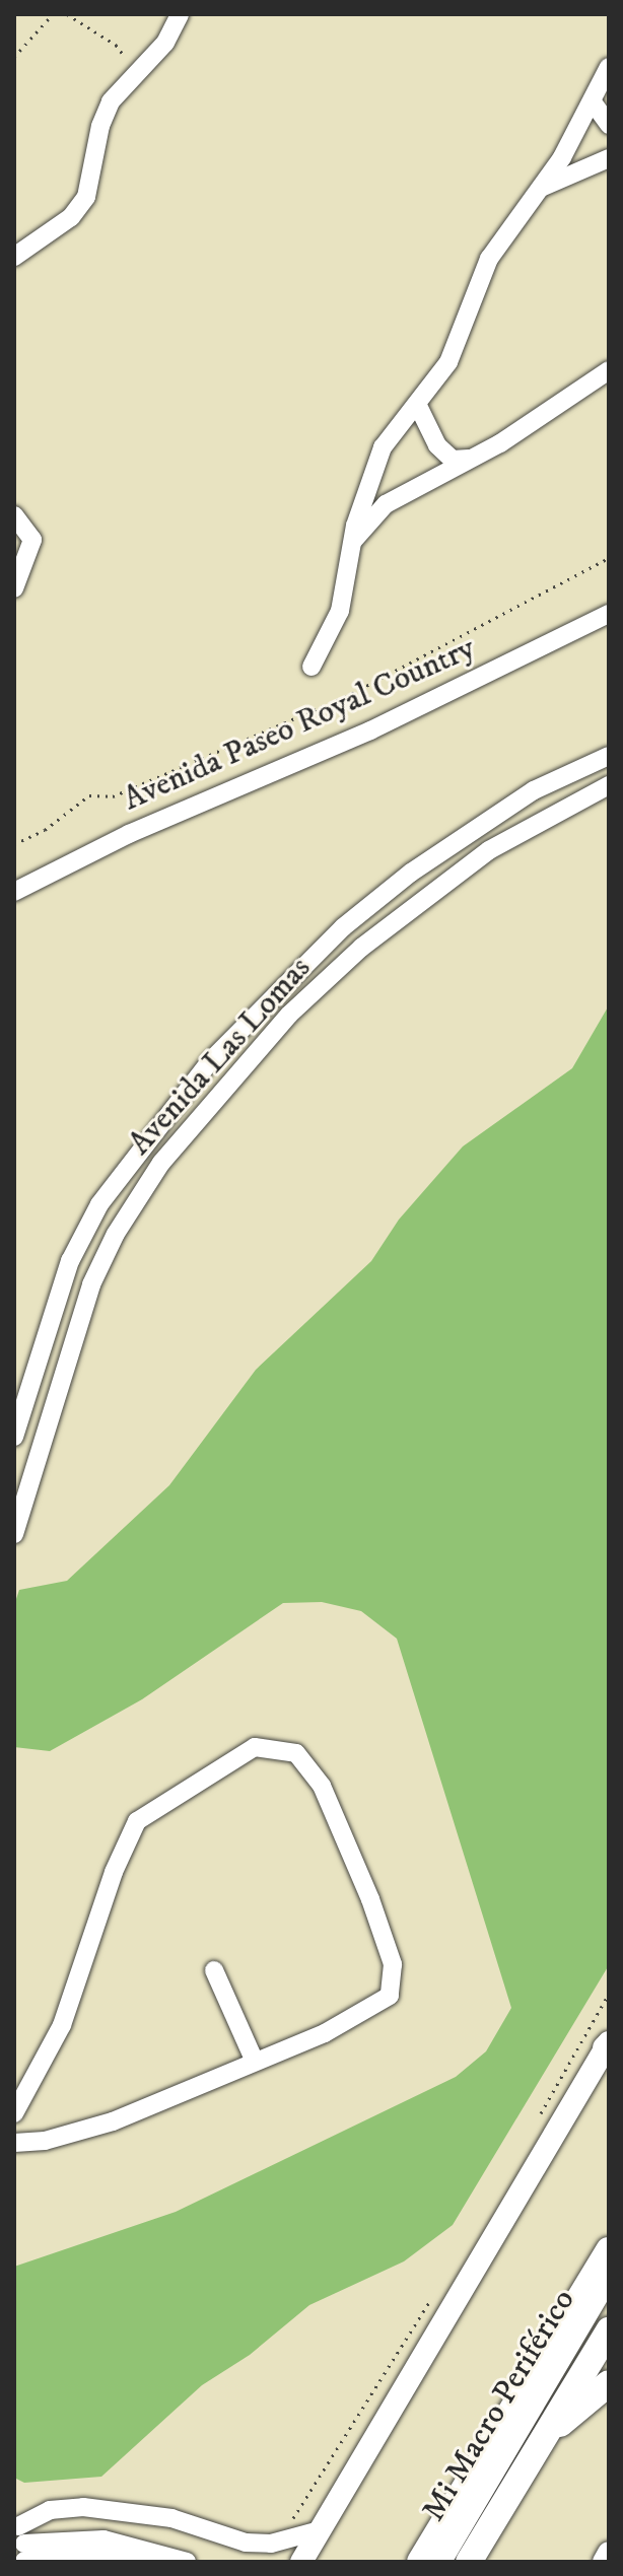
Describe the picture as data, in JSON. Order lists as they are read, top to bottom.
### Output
{
  "streets": {
    "street": ["Avenida Paseo Royal Country", "Avenida Las Lomas", "Mi Macro Periférico"]
  }
}
